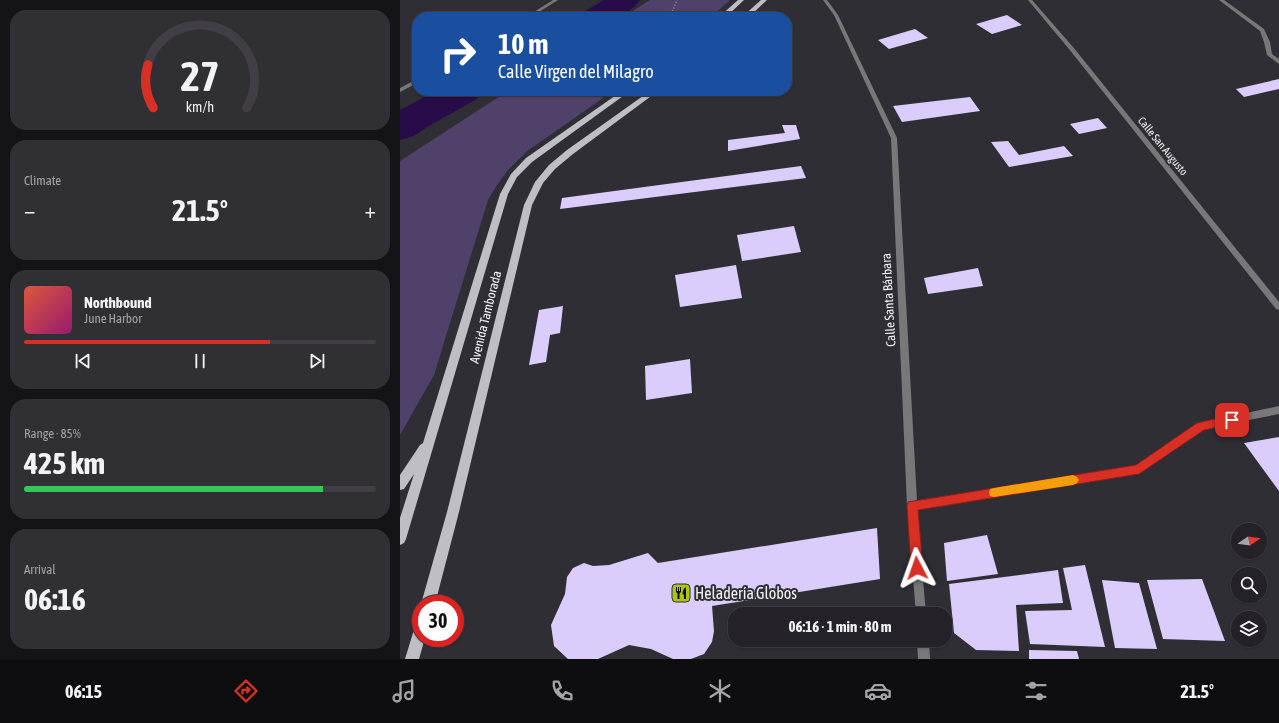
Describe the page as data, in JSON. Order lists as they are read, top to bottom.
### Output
{
  "streets": {
    "main road": ["Avenida Tamborada"],
    "street": ["Calle San Augusto", "Calle Santa Bárbara"]
  },
  "places": {
    "restaurant": ["Heladería Globos"]
  },
  "north": "right",
  "page": {
    "turn": ["10 m", "Calle Virgen del Milagro"],
    "tile": [
      "Climate",
      ["Range · 85%", "425 km"],
      ["Arrival", "06:16"]
    ],
    "heat": ["−", "21.5°", "+"],
    "song": ["Northbound", "June Harbor"],
    "limit": "30",
    "trip": "06:16 · 1 min · 80 m",
    "tabs": ["06:15", "21.5°"],
    "gauge": ["27", "km/h"]
  }
}
